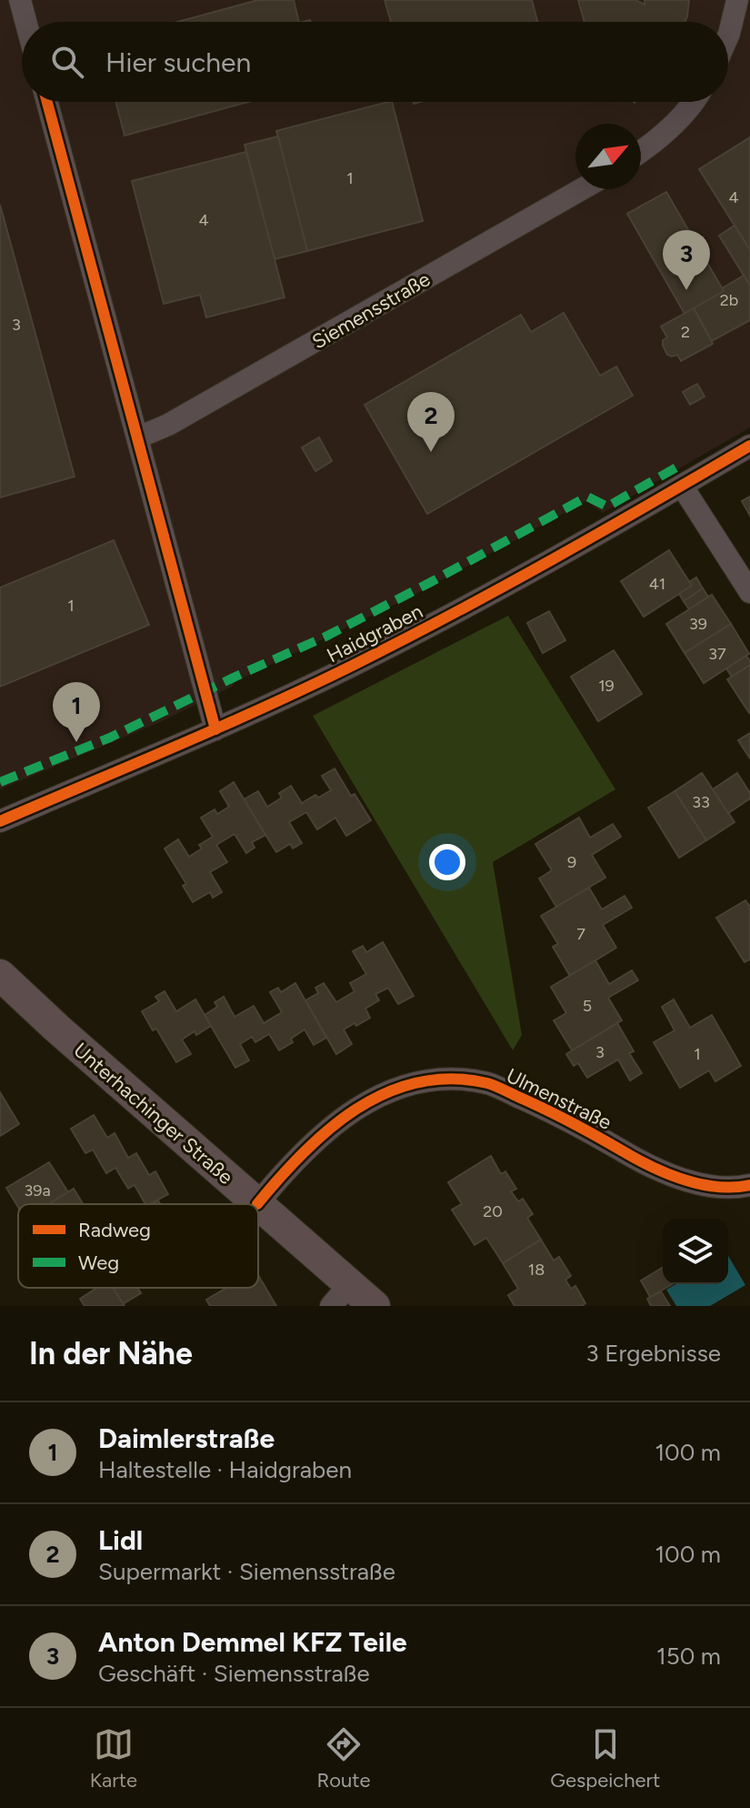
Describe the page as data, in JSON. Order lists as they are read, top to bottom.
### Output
{
  "streets": {
    "main road": ["Unterhachinger Straße"],
    "street": ["Siemensstraße", "Haidgraben", "Ulmenstraße"]
  },
  "crossings": [
    ["Ulmenstraße", "Unterhachinger Straße"]
  ],
  "house_numbers": [
    "1",
    "4",
    "4",
    "2b",
    "3",
    "2",
    "41",
    "1",
    "39",
    "37",
    "19",
    "33",
    "9",
    "7",
    "5",
    "3",
    "1",
    "39a",
    "20",
    "18"
  ],
  "legend": ["Radweg", "Weg"],
  "north": "top right",
  "page": {
    "search": "Hier suchen",
    "pins": ["3", "2", "1"],
    "heading": ["In der Nähe", "3 Ergebnisse"],
    "list": [
      {
        "mark": "1",
        "name": "Daimlerstraße",
        "note": "Haltestelle · Haidgraben",
        "value": "100 m"
      },
      {
        "mark": "2",
        "name": "Lidl",
        "note": "Supermarkt · Siemensstraße",
        "value": "100 m"
      },
      {
        "mark": "3",
        "name": "Anton Demmel KFZ Teile",
        "note": "Geschäft · Siemensstraße",
        "value": "150 m"
      }
    ],
    "nav": ["Karte", "Route", "Gespeichert"]
  }
}
